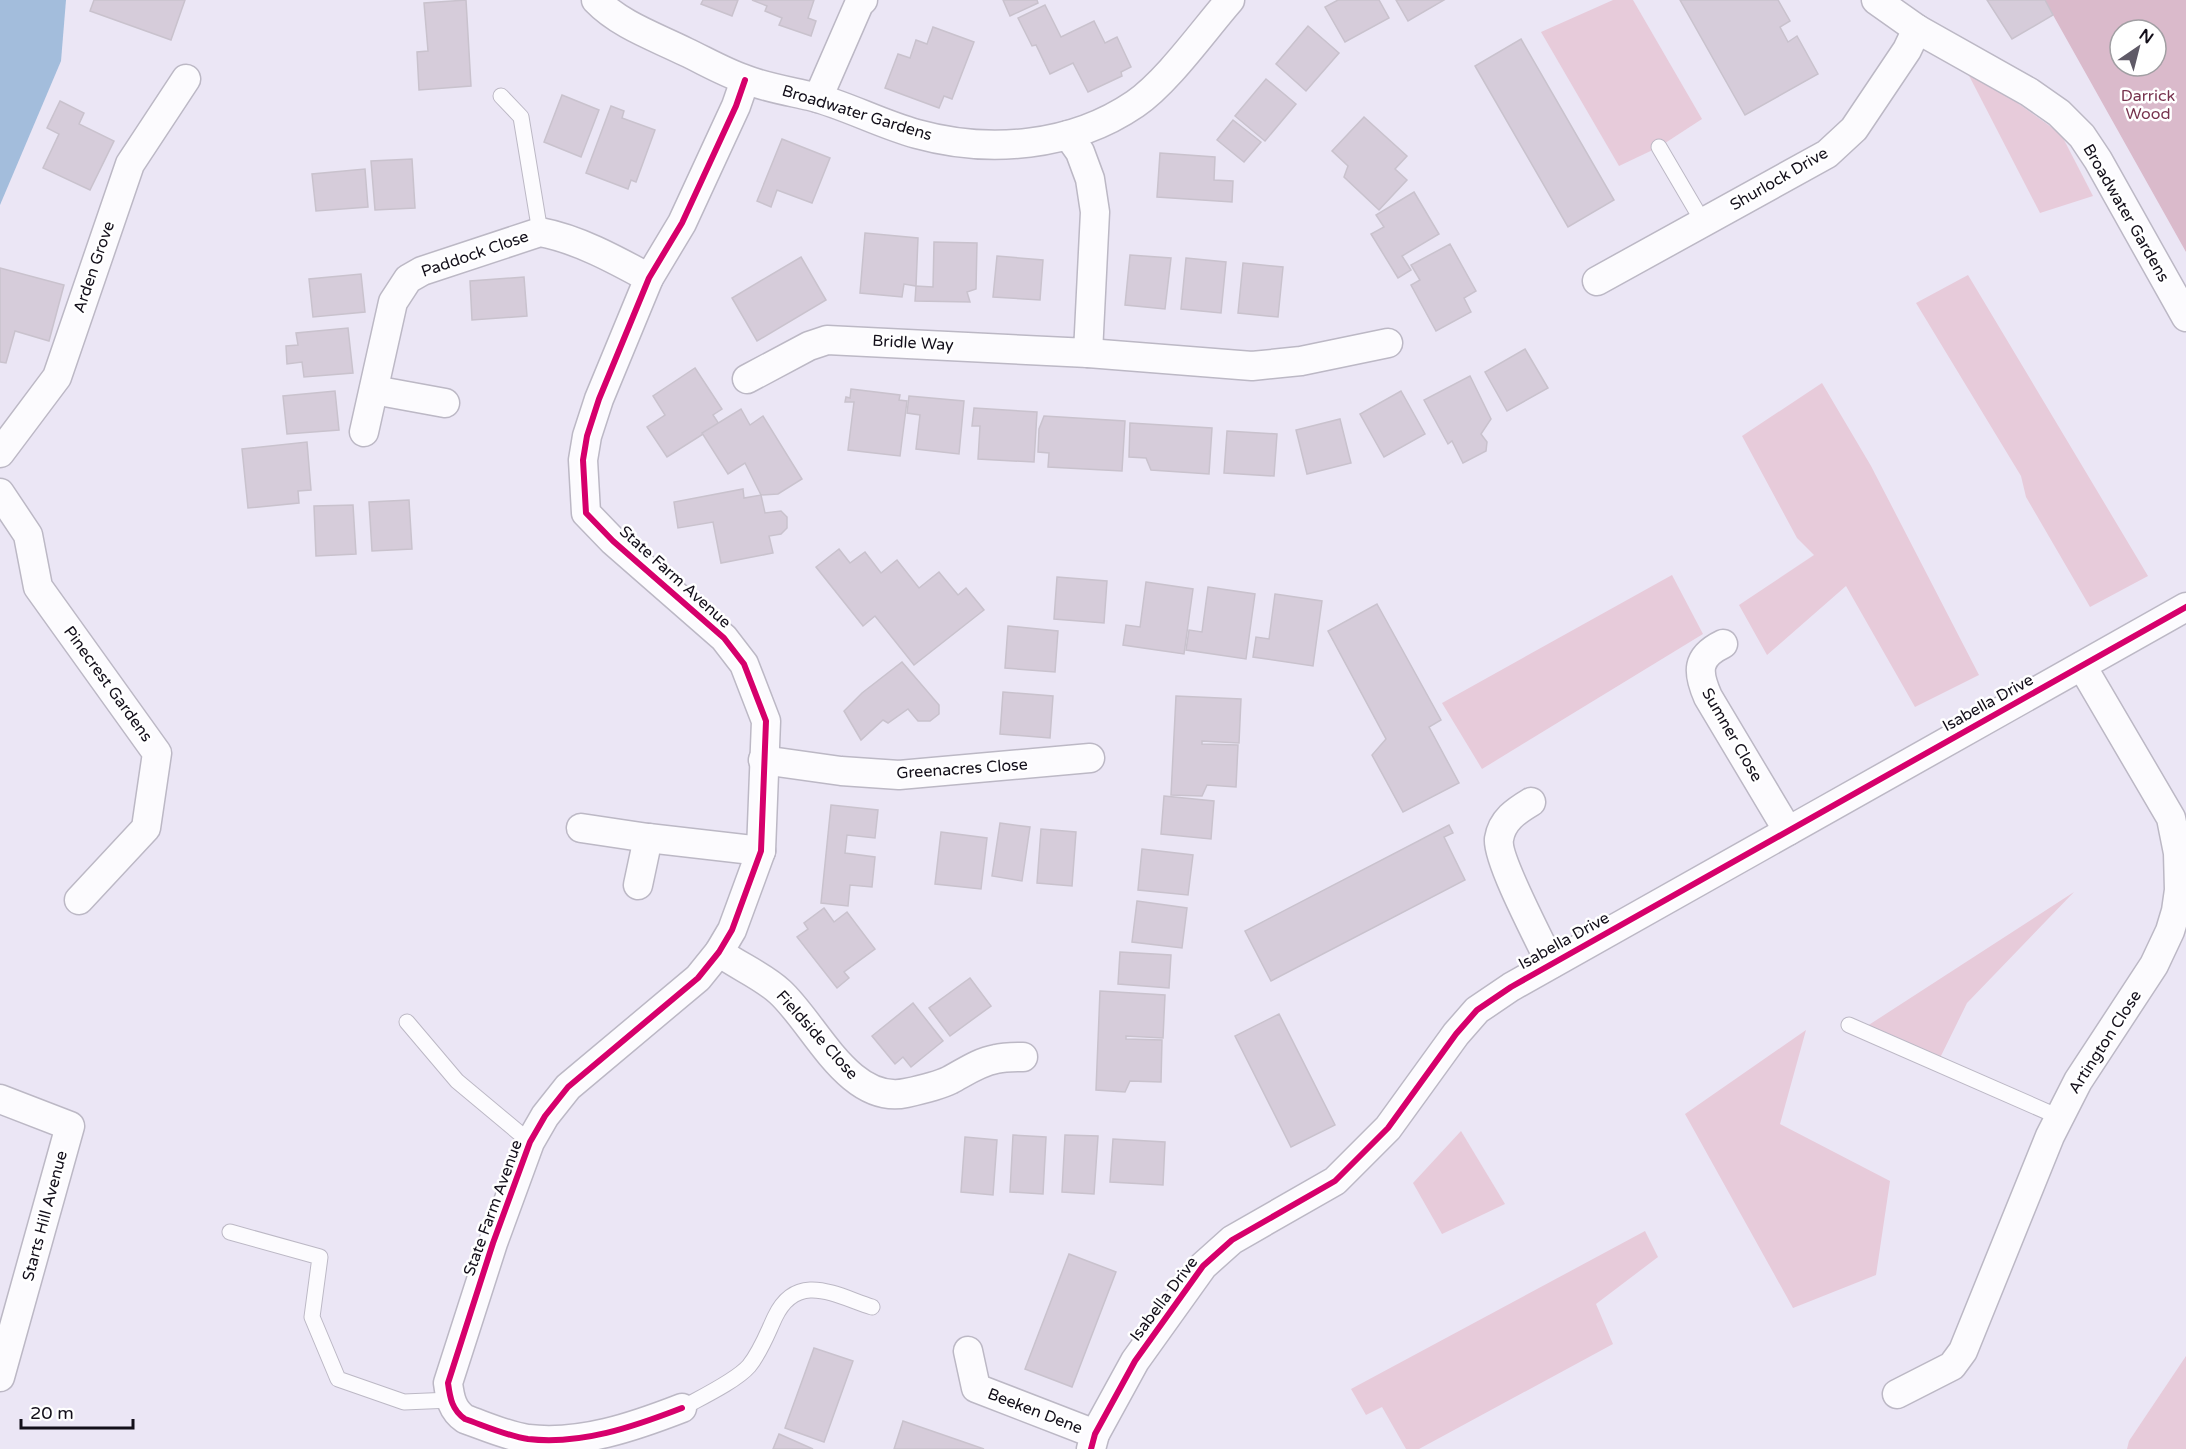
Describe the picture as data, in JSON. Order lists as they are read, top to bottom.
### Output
{
  "streets": {
    "street": [
      "Broadwater Gardens",
      "Shurlock Drive",
      "Paddock Close",
      "Arden Grove",
      "Bridle Way",
      "State Farm Avenue",
      "Pinecrest Gardens",
      "Isabella Drive",
      "Sumner Close",
      "Greenacres Close",
      "Fieldside Close",
      "Artington Close",
      "Starts Hill Avenue",
      "Beeken Dene"
    ]
  },
  "crossings": [
    ["Broadwater Gardens", "Shurlock Drive"],
    ["Broadwater Gardens", "State Farm Avenue"],
    ["Paddock Close", "State Farm Avenue"],
    ["State Farm Avenue", "Greenacres Close"],
    ["State Farm Avenue", "Fieldside Close"],
    ["Isabella Drive", "Sumner Close"],
    ["Isabella Drive", "Artington Close"],
    ["Isabella Drive", "Beeken Dene"]
  ],
  "parks": ["Darrick Wood"],
  "scale_bar": "20 m",
  "north": "top right"
}
